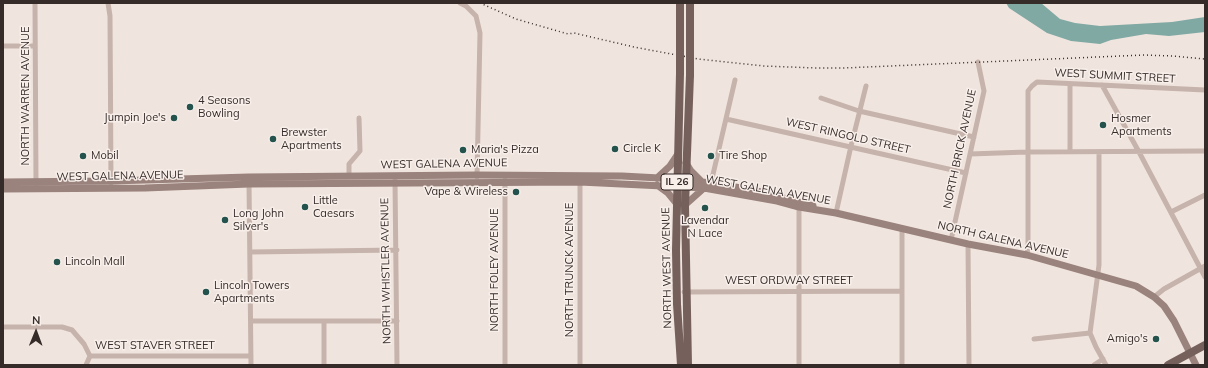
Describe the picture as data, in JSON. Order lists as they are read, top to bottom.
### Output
{
  "streets": {
    "main road": [
      "WEST GALENA AVENUE",
      "IL 26",
      "NORTH GALENA AVENUE",
      "NORTH WEST AVENUE"
    ],
    "street": [
      "WEST SUMMIT STREET",
      "NORTH WARREN AVENUE",
      "WEST RINGOLD STREET",
      "NORTH BRICK AVENUE",
      "NORTH FOLEY AVENUE",
      "NORTH TRUNCK AVENUE",
      "NORTH WHISTLER AVENUE",
      "WEST ORDWAY STREET",
      "WEST STAVER STREET"
    ]
  },
  "crossings": [
    ["NORTH WARREN AVENUE", "WEST GALENA AVENUE"],
    ["WEST RINGOLD STREET", "NORTH BRICK AVENUE"],
    ["NORTH BRICK AVENUE", "NORTH GALENA AVENUE"],
    ["WEST GALENA AVENUE", "NORTH GALENA AVENUE"],
    ["WEST GALENA AVENUE", "NORTH WEST AVENUE"],
    ["WEST GALENA AVENUE", "NORTH FOLEY AVENUE"],
    ["WEST GALENA AVENUE", "NORTH TRUNCK AVENUE"],
    ["WEST GALENA AVENUE", "NORTH WHISTLER AVENUE"],
    ["NORTH WEST AVENUE", "WEST ORDWAY STREET"]
  ],
  "places": [
    "4 Seasons Bowling",
    "Jumpin Joe's",
    "Hosmer Apartments",
    "Brewster Apartments",
    "Circle K",
    "Maria's Pizza",
    "Mobil",
    "Tire Shop",
    "Vape & Wireless",
    "Little Caesars",
    "Lavendar N Lace",
    "Long John Silver's",
    "Lincoln Mall",
    "Lincoln Towers Apartments",
    "Amigo's"
  ],
  "north": "top"
}
